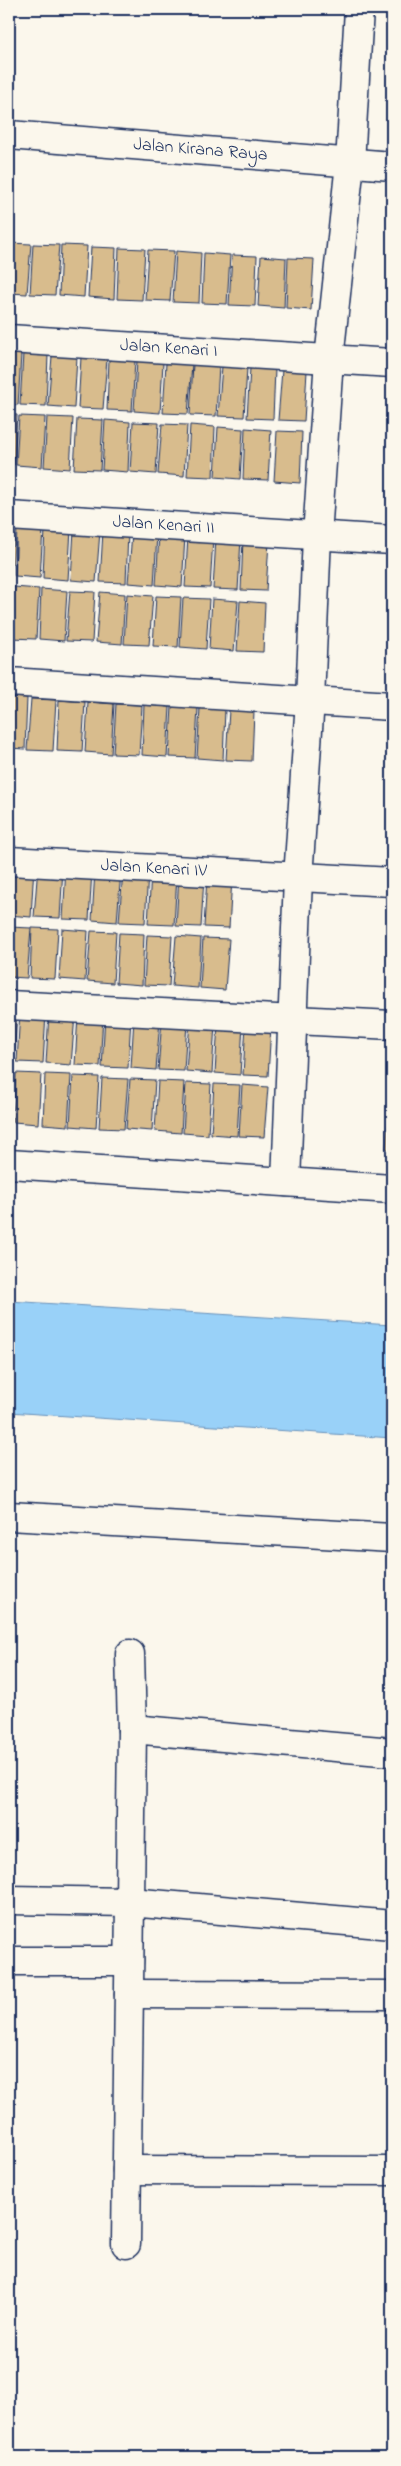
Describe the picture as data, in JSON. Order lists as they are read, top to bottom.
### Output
{
  "streets": {
    "street": [
      "Jalan Kirana Raya",
      "Jalan Kenari I",
      "Jalan Kenari II",
      "Jalan Kenari IV"
    ]
  }
}
